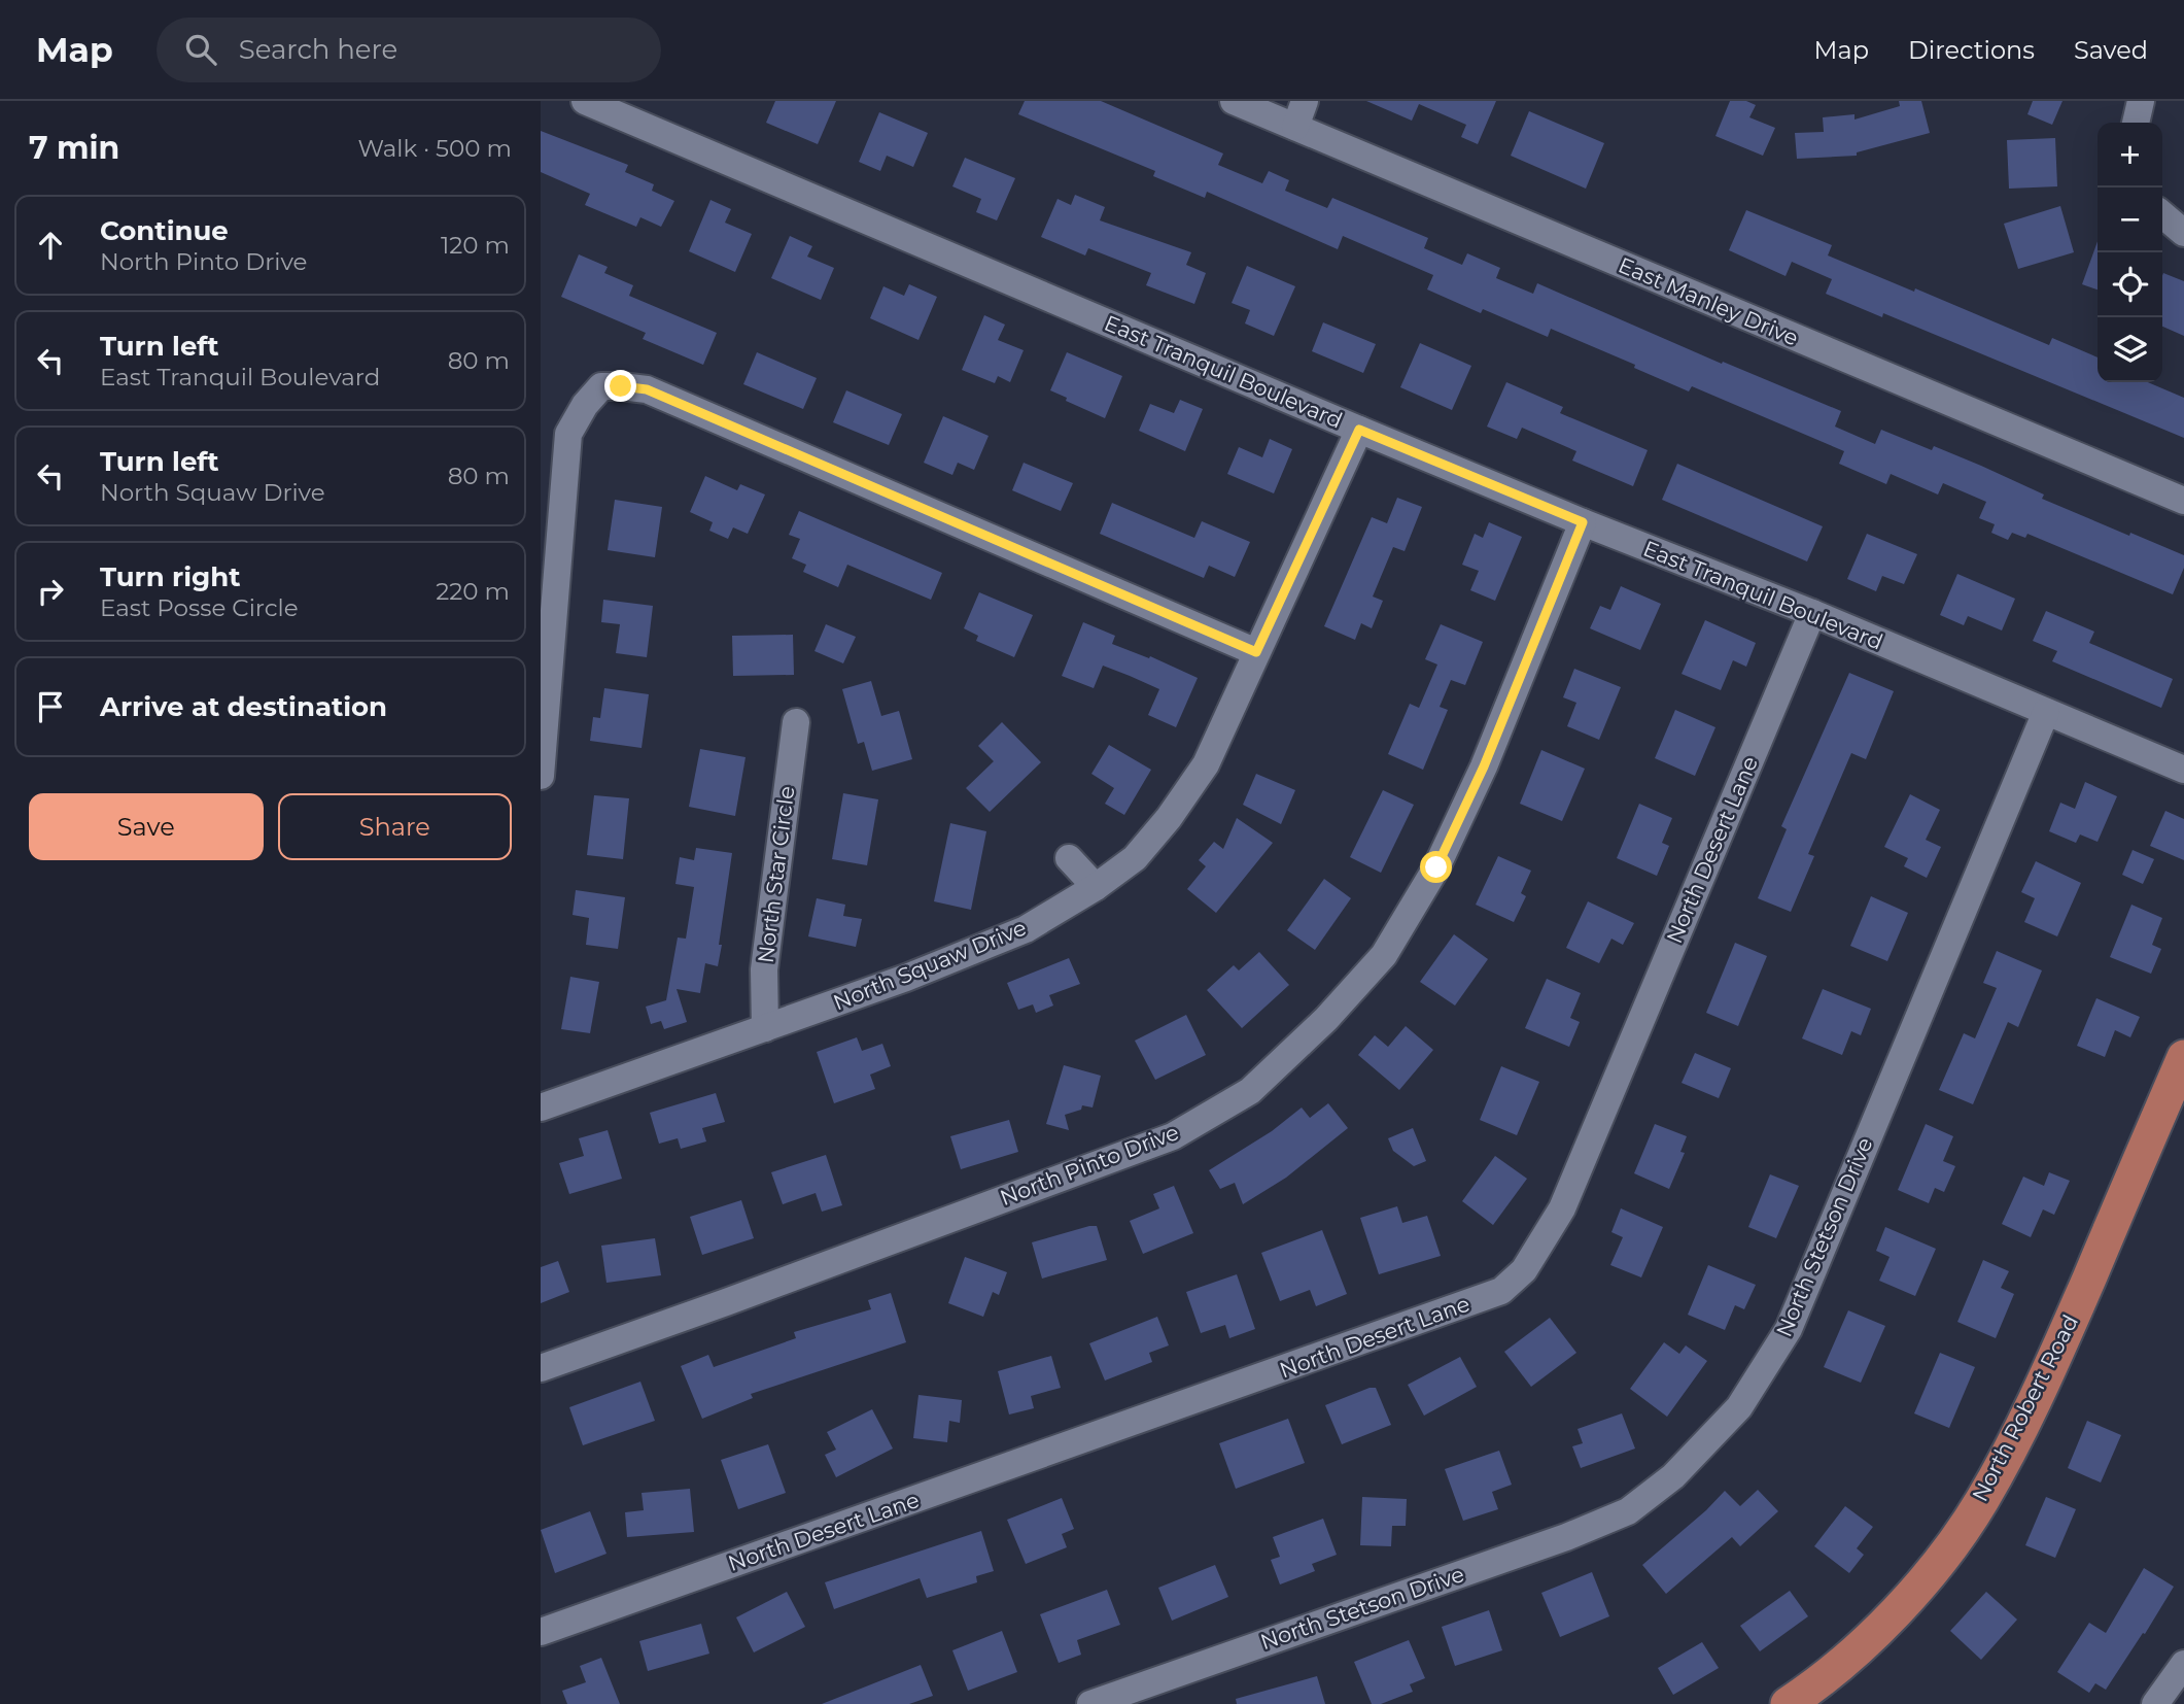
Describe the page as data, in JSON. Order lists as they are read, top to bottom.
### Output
{
  "streets": {
    "main road": ["North Robert Road"],
    "street": [
      "East Manley Drive",
      "East Tranquil Boulevard",
      "North Desert Lane",
      "North Star Circle",
      "North Squaw Drive",
      "North Pinto Drive",
      "North Stetson Drive"
    ]
  },
  "crossings": [
    ["East Tranquil Boulevard", "North Desert Lane"],
    ["East Tranquil Boulevard", "North Squaw Drive"],
    ["East Tranquil Boulevard", "North Pinto Drive"],
    ["East Tranquil Boulevard", "North Stetson Drive"],
    ["North Star Circle", "North Squaw Drive"]
  ],
  "page": {
    "header": "Map",
    "search": "Search here",
    "nav": ["Map", "Directions", "Saved"],
    "heading": ["7 min", "Walk · 500 m"],
    "map_buttons": ["+", "−"],
    "list": [
      ["Continue", "North Pinto Drive", "120 m"],
      ["Turn left", "East Tranquil Boulevard", "80 m"],
      ["Turn left", "North Squaw Drive", "80 m"],
      ["Turn right", "East Posse Circle", "220 m"],
      "Arrive at destination"
    ],
    "buttons": ["Save", "Share"]
  }
}
